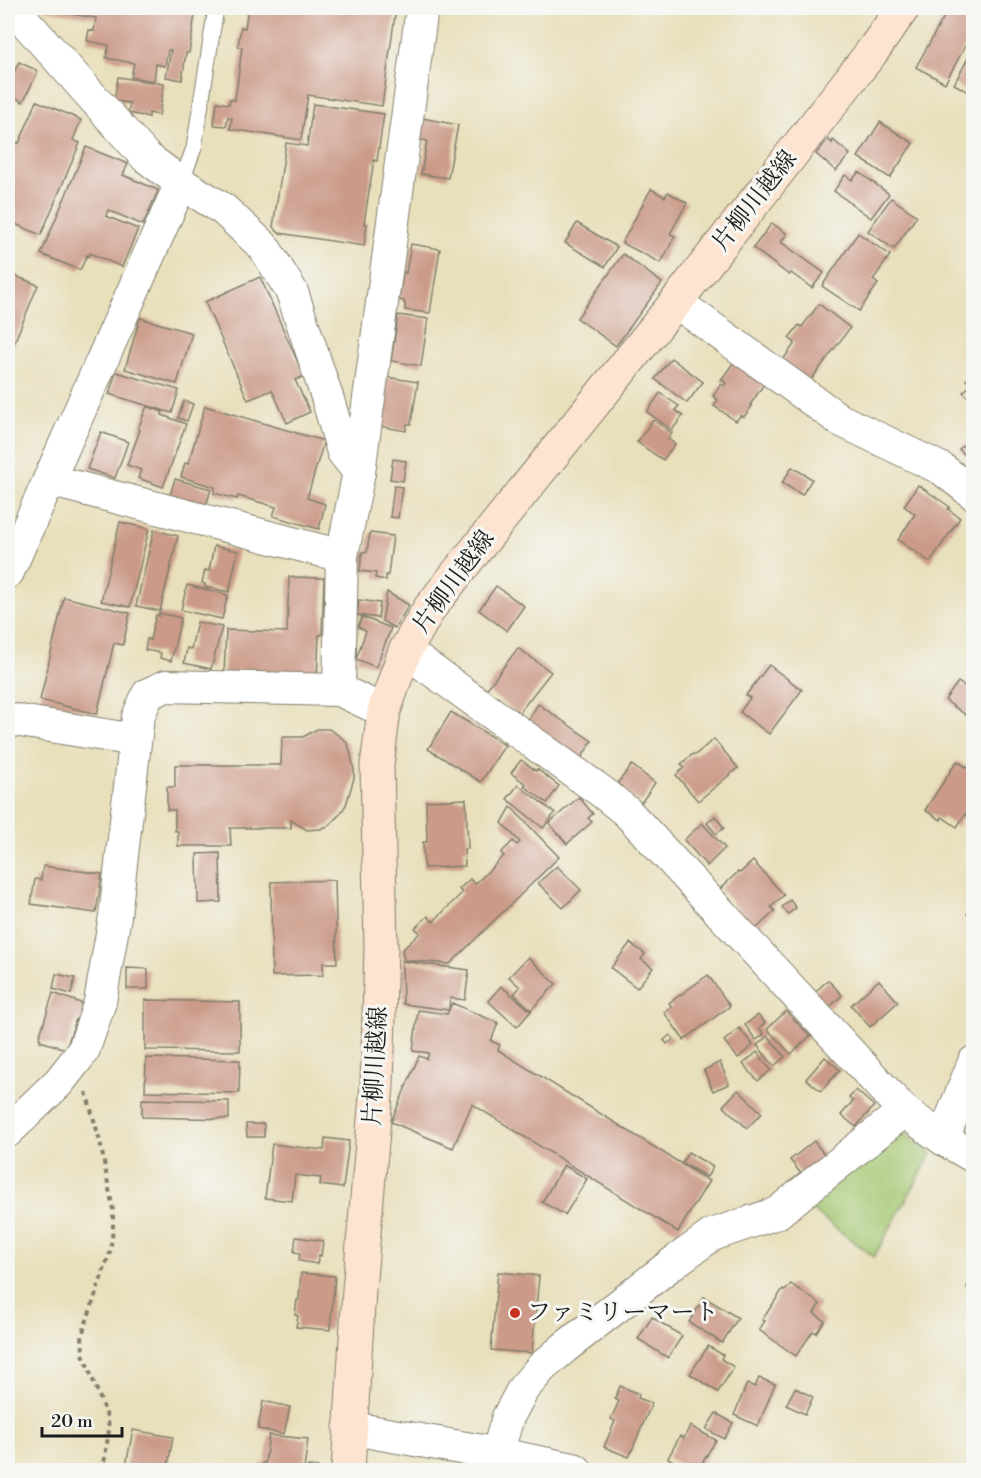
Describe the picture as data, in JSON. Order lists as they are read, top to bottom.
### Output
{
  "streets": {
    "main road": ["片柳川越線"]
  },
  "places": ["ファミリーマート"],
  "scale_bar": "20 m"
}
